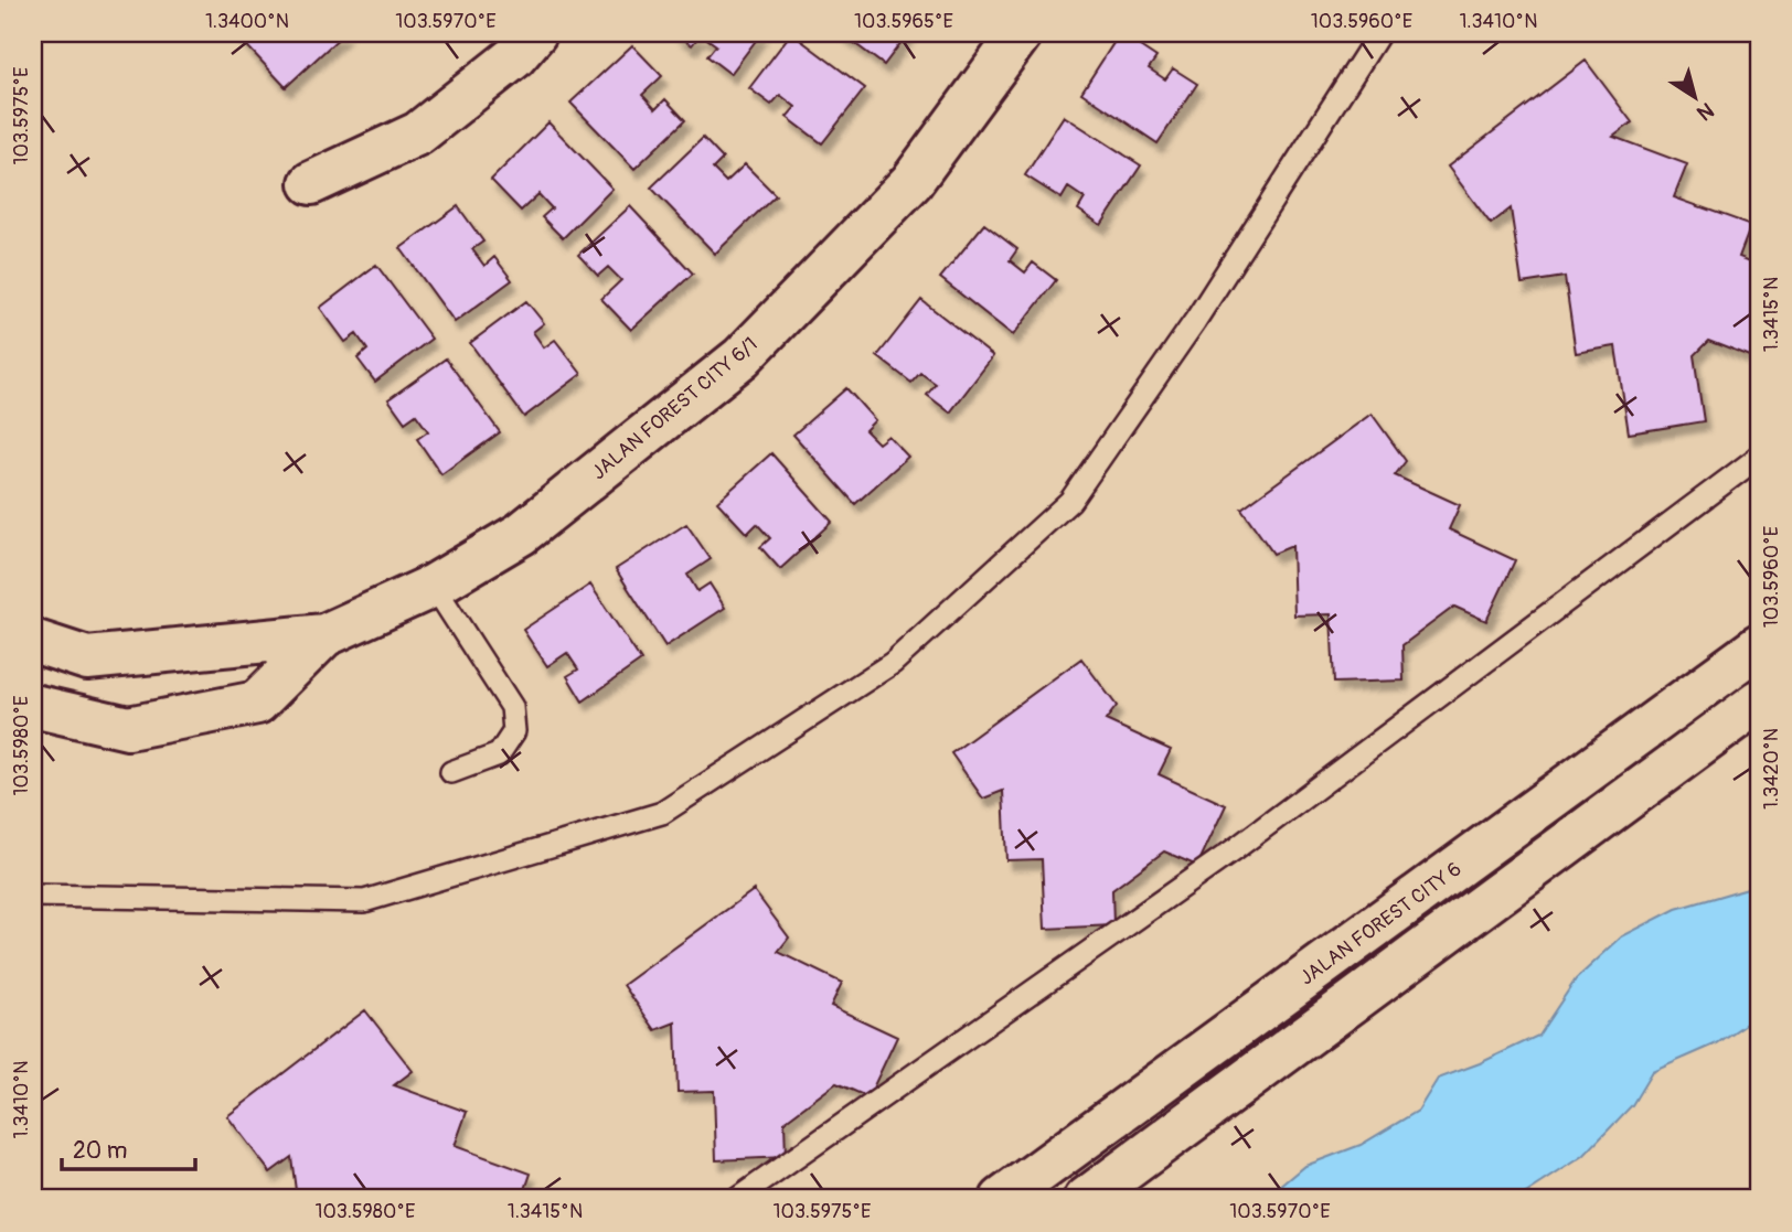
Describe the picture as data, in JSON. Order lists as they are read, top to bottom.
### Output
{
  "streets": {
    "street": ["JALAN FOREST CITY 6/1", "JALAN FOREST CITY 6"]
  },
  "scale_bar": "20 m",
  "north": "bottom right",
  "coordinates": [
    "1.3400°N",
    "103.5970°E",
    "103.5965°E",
    "103.5960°E",
    "1.3410°N",
    "103.5975°E",
    "1.3415°N",
    "103.5980°E",
    "1.3420°N"
  ]
}
